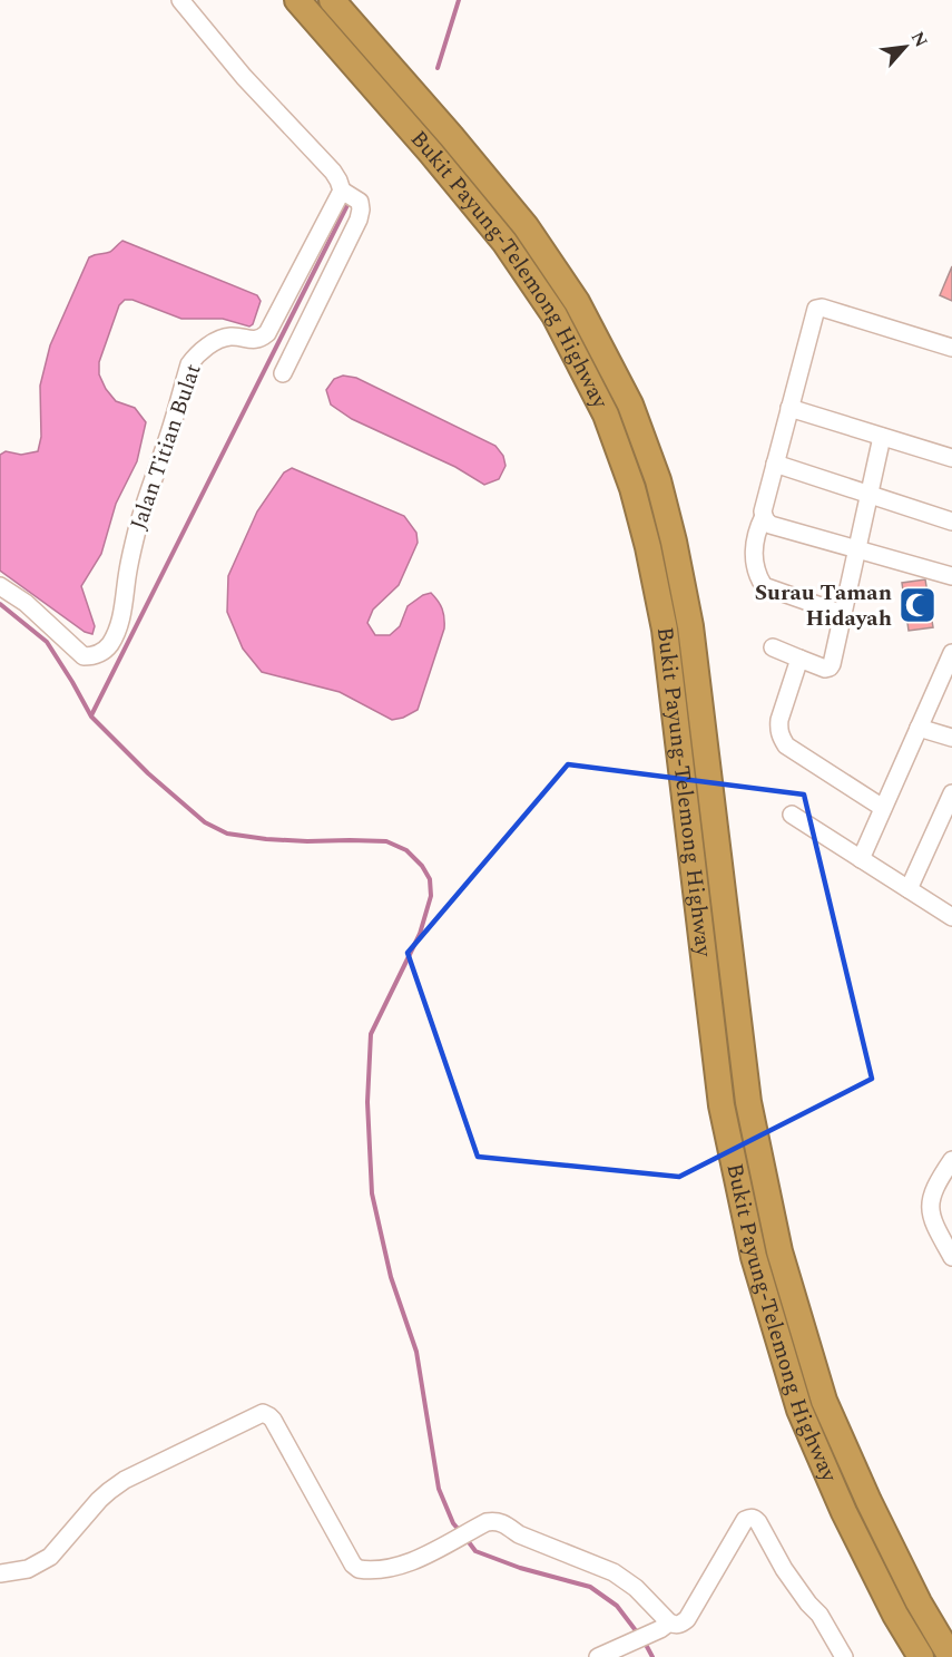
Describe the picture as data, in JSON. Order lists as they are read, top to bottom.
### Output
{
  "streets": {
    "highway": ["Bukit Payung-Telemong Highway"],
    "street": ["Jalan Titian Bulat"]
  },
  "places": {
    "mosque": ["Surau Taman Hidayah"]
  },
  "north": "top right"
}
